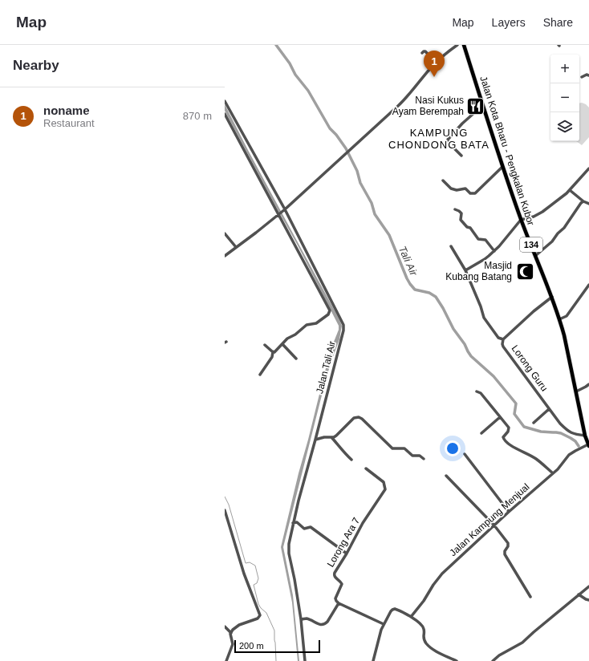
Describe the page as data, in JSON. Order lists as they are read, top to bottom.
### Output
{
  "streets": {
    "main road": ["Jalan Kota Bharu - Pengkalan Kubor", "134"],
    "street": [
      "Jalan Tali Air",
      "Lorong Guru",
      "Jalan Kampung Menjual",
      "Lorong Ara 7"
    ]
  },
  "crossings": [
    ["Jalan Kota Bharu - Pengkalan Kubor", "Lorong Guru"],
    ["Jalan Kota Bharu - Pengkalan Kubor", "Jalan Kampung Menjual"]
  ],
  "districts": ["KAMPUNG CHONDONG BATA"],
  "water": ["Tali Air"],
  "places": {
    "restaurant": ["Nasi Kukus Ayam Berempah"],
    "mosque": ["Masjid Kubang Batang"]
  },
  "scale_bar": "200 m",
  "page": {
    "header": "Map",
    "nav": ["Map", "Layers", "Share"],
    "heading": "Nearby",
    "pins": "1",
    "map_buttons": ["+", "−"],
    "list": [
      {
        "mark": "1",
        "name": "noname",
        "note": "Restaurant",
        "value": "870 m"
      }
    ],
    "scale": "200 m"
  }
}
